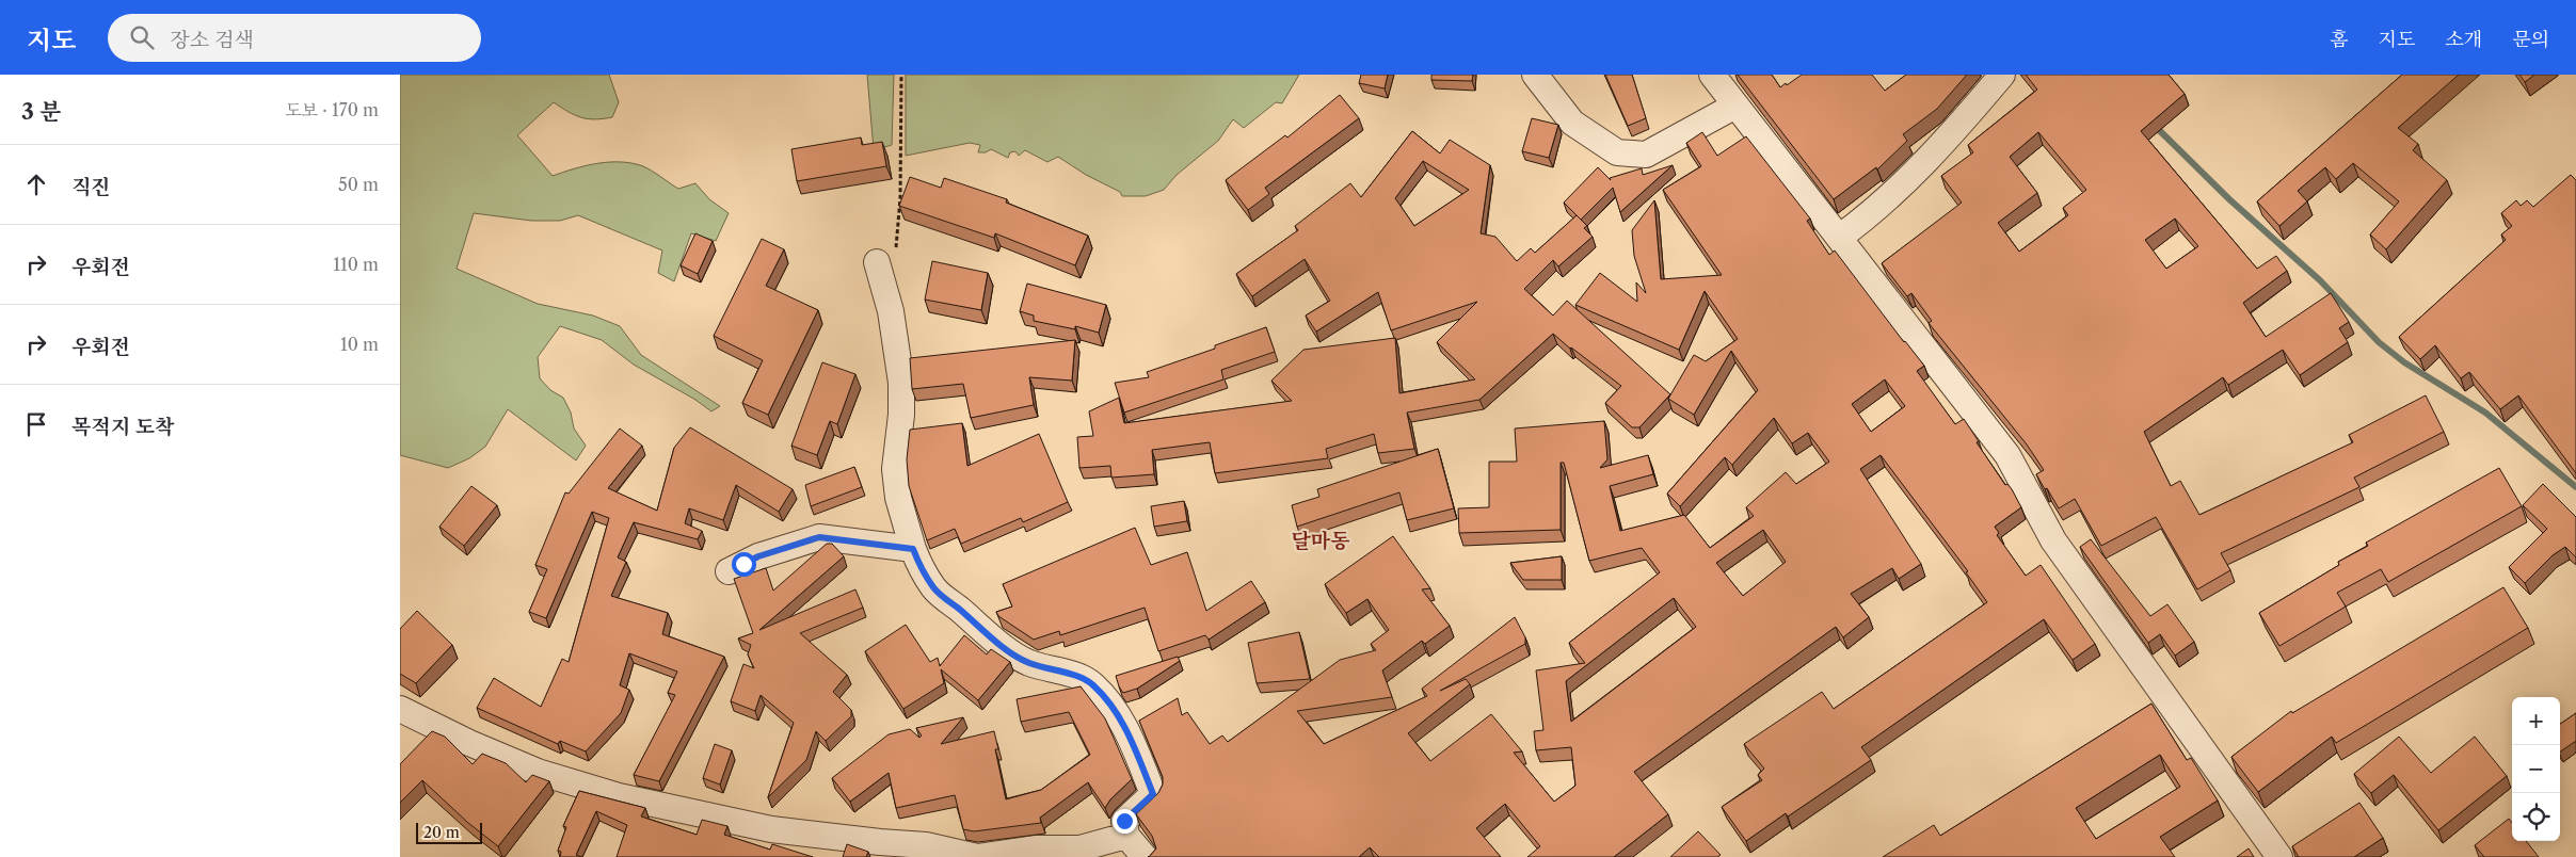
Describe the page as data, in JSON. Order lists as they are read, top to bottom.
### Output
{
  "districts": ["달마동"],
  "scale_bar": "20 m",
  "page": {
    "header": "지도",
    "search": "장소 검색",
    "nav": [
      "홈",
      "지도",
      "소개",
      "문의"
    ],
    "heading": ["3 분", "도보 · 170 m"],
    "list": [
      ["직진", "50 m"],
      ["우회전", "110 m"],
      ["우회전", "10 m"],
      "목적지 도착"
    ],
    "map_buttons": ["+", "−"],
    "scale": "20 m"
  }
}
